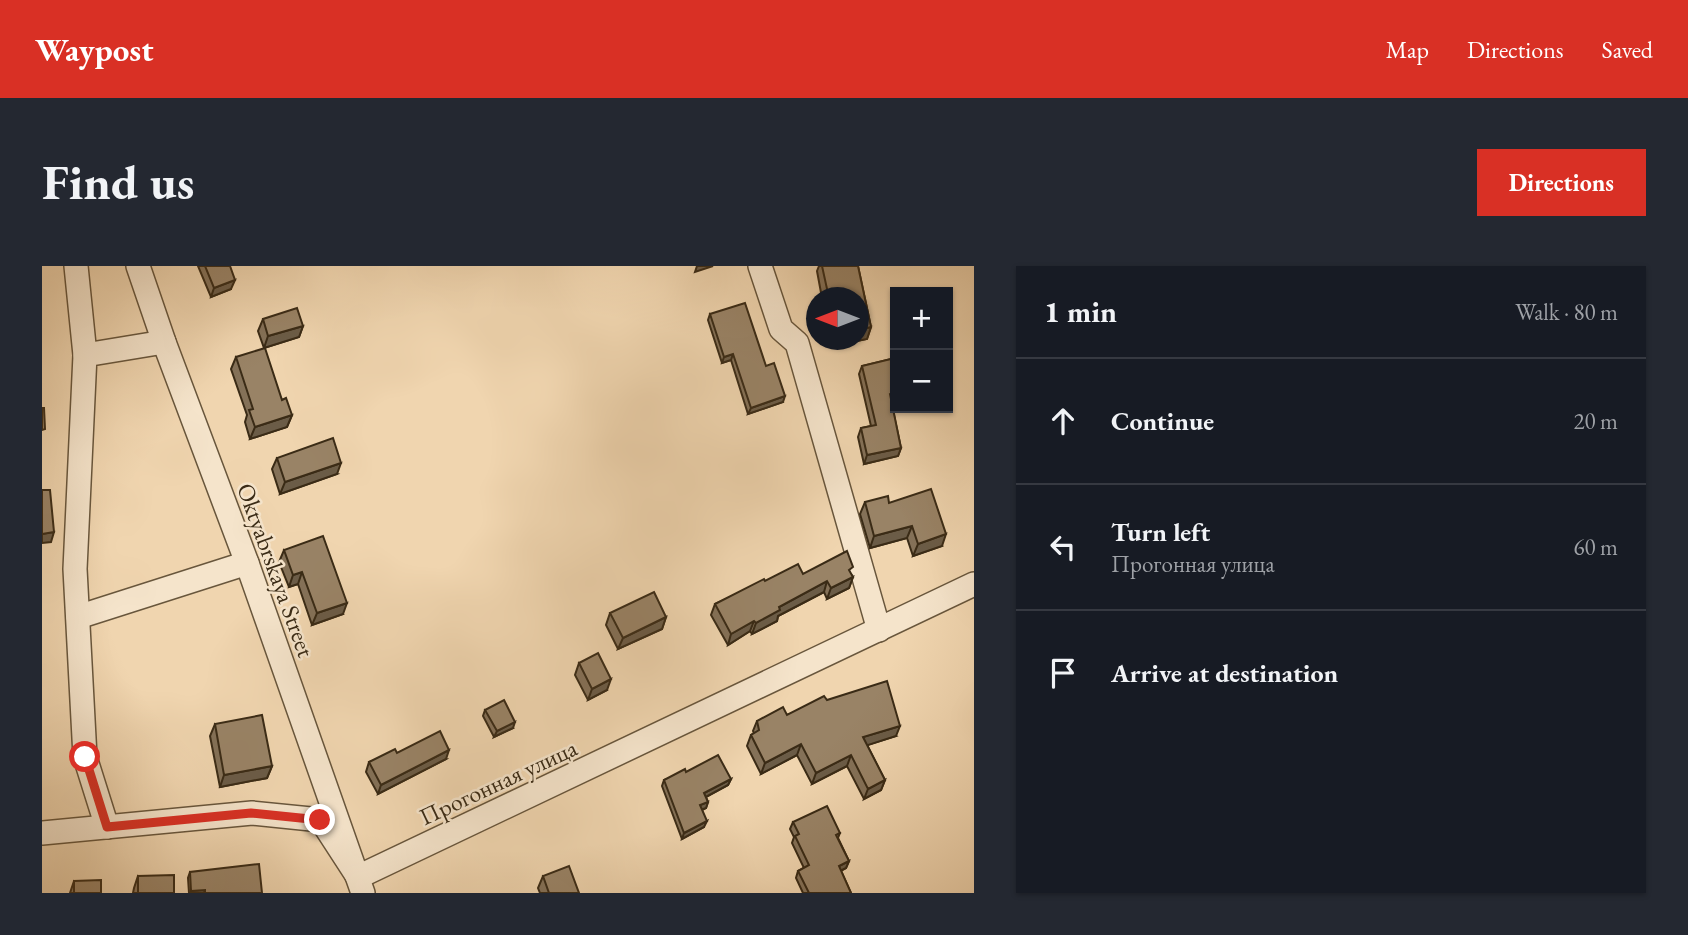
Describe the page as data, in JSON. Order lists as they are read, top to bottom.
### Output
{
  "streets": {
    "street": ["Oktyabrskaya Street", "Прогонная улица"]
  },
  "crossings": [
    ["Oktyabrskaya Street", "Прогонная улица"]
  ],
  "north": "left",
  "page": {
    "header": "Waypost",
    "nav": ["Map", "Directions", "Saved"],
    "buttons": "Directions",
    "title": "Find us",
    "heading": ["1 min", "Walk · 80 m"],
    "map_buttons": ["+", "−"],
    "list": [
      ["Continue", "20 m"],
      ["Turn left", "Прогонная улица", "60 m"],
      "Arrive at destination"
    ]
  }
}
